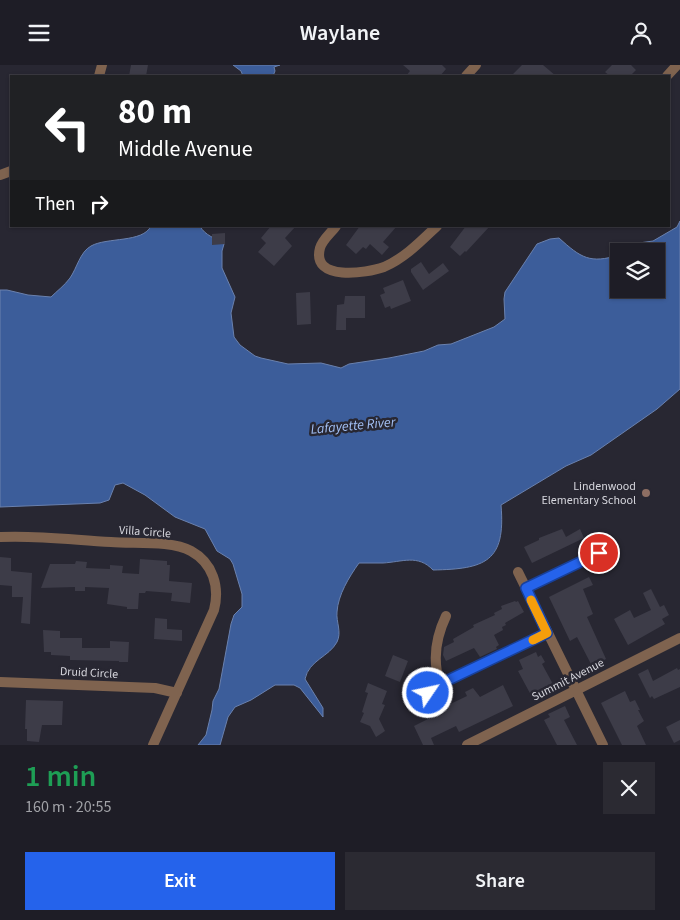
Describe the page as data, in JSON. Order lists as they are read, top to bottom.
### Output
{
  "streets": {
    "street": ["Villa Circle", "Druid Circle", "Summit Avenue"]
  },
  "crossings": [
    ["Villa Circle", "Druid Circle"]
  ],
  "water": ["Lafayette River"],
  "places": ["Lindenwood Elementary School"],
  "page": {
    "header": "Waylane",
    "turn": ["80 m", "Middle Avenue"],
    "then": "Then",
    "heading": ["1 min", "160 m · 20:55"],
    "buttons": ["Exit", "Share"]
  }
}
